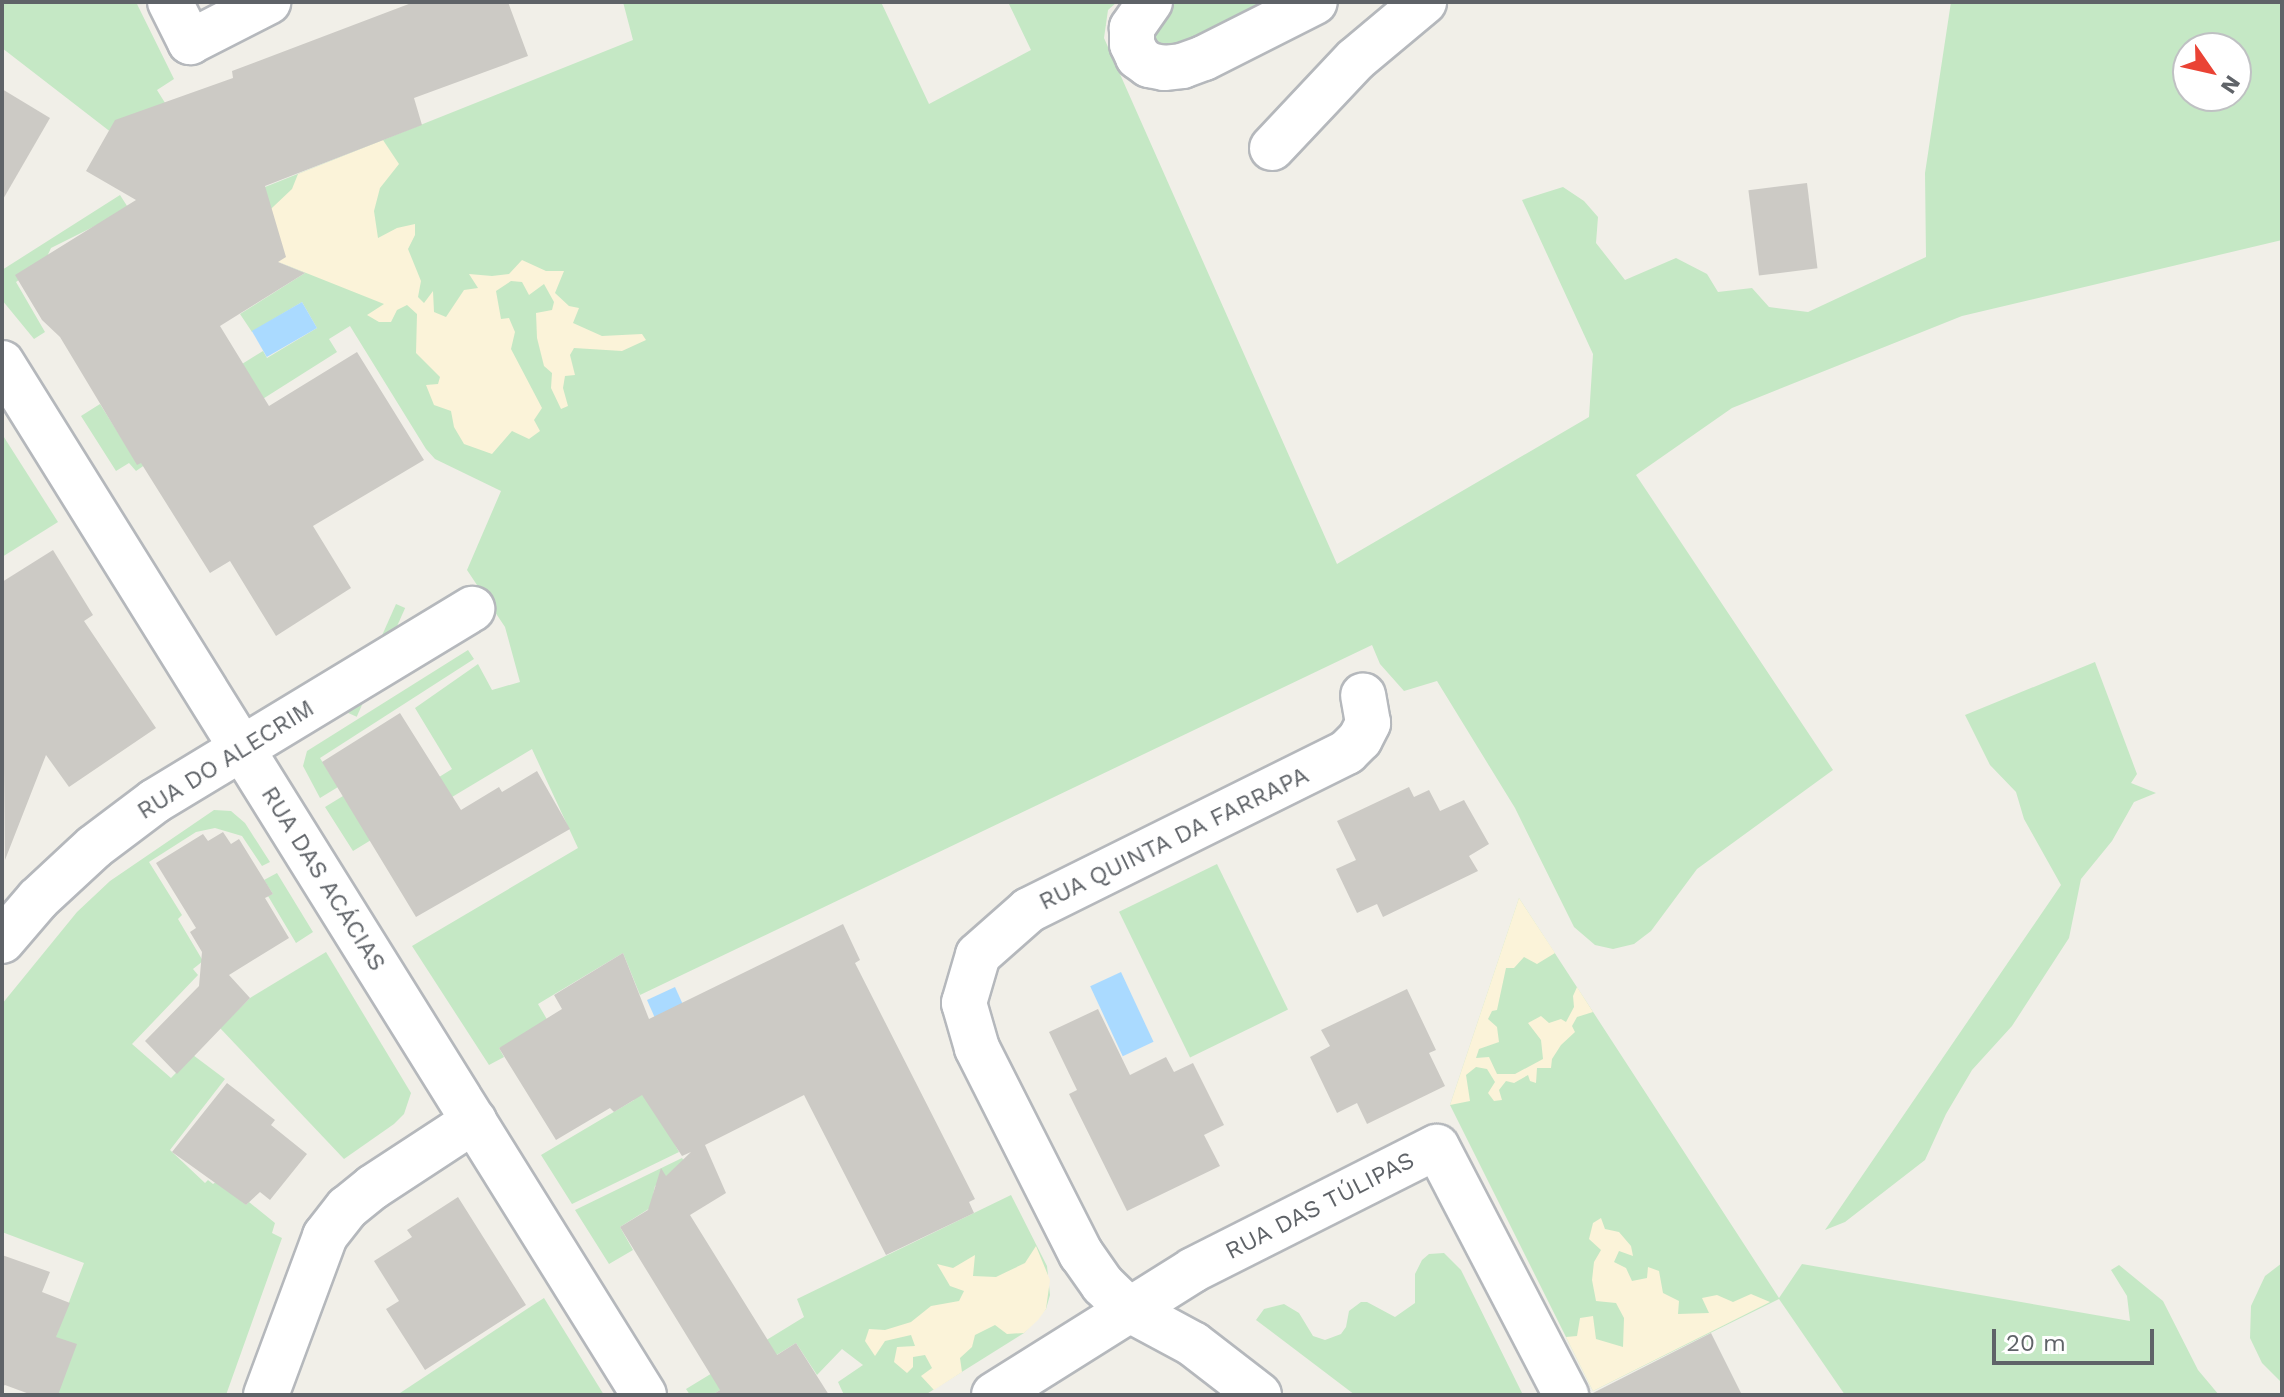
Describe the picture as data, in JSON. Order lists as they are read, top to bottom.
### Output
{
  "streets": {
    "street": [
      "RUA DO ALECRIM",
      "RUA QUINTA DA FARRAPA",
      "RUA DAS ACÁCIAS",
      "RUA DAS TÚLIPAS"
    ]
  },
  "crossings": [
    ["RUA DO ALECRIM", "RUA DAS ACÁCIAS"],
    ["RUA QUINTA DA FARRAPA", "RUA DAS TÚLIPAS"]
  ],
  "scale_bar": "20 m",
  "north": "bottom right"
}
